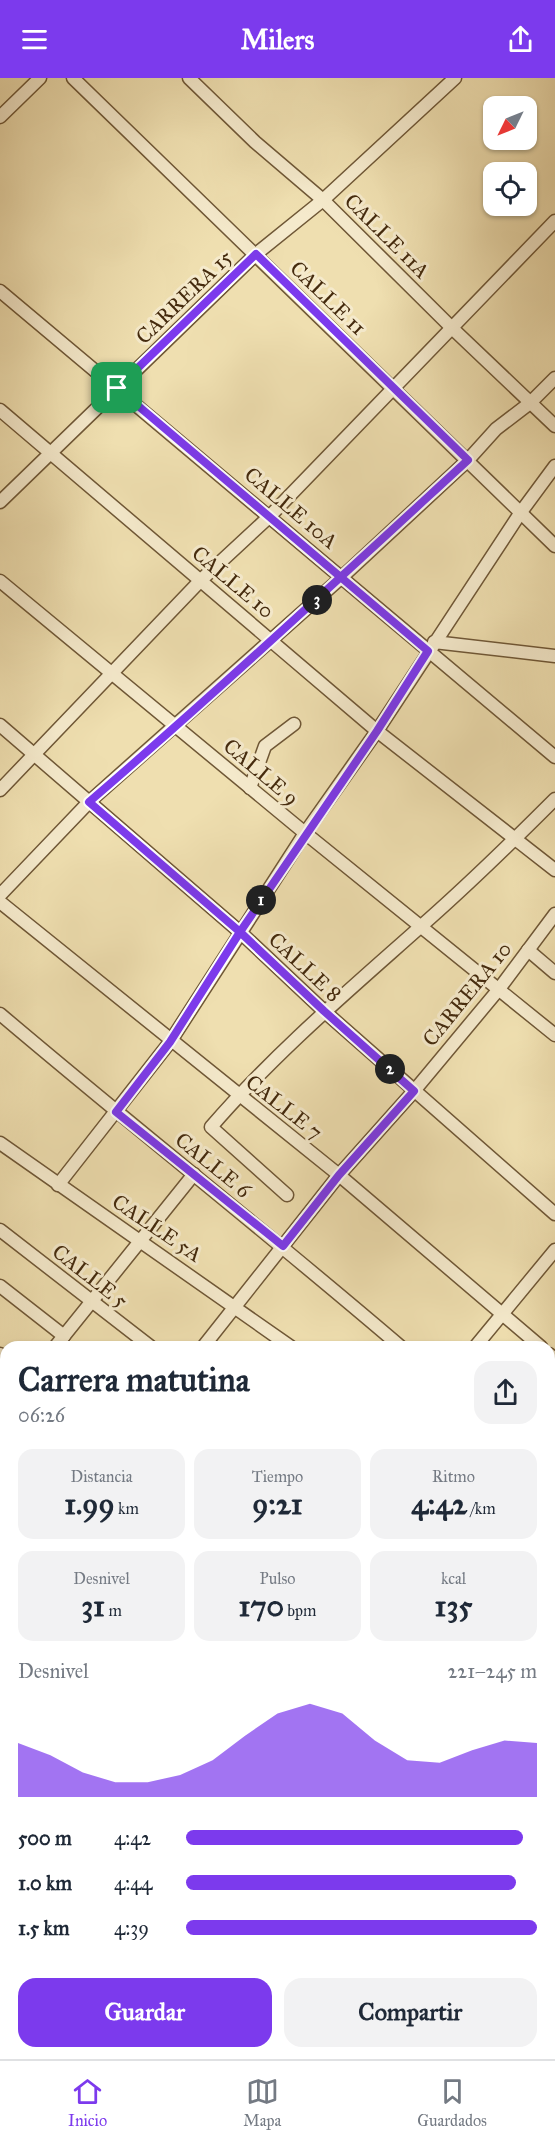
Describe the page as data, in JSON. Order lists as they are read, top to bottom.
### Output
{
  "streets": {
    "street": [
      "CALLE 11A",
      "CARRERA 15",
      "CALLE 11",
      "CALLE 10A",
      "CALLE 10",
      "CALLE 9",
      "CALLE 8",
      "CARRERA 10",
      "CALLE 7",
      "CALLE 6",
      "CALLE 5A",
      "CALLE 5"
    ]
  },
  "crossings": [
    ["CALLE 11A", "CARRERA 15"],
    ["CARRERA 15", "CALLE 11"],
    ["CARRERA 15", "CALLE 10A"],
    ["CARRERA 15", "CALLE 10"],
    ["CALLE 9", "CARRERA 10"],
    ["CALLE 8", "CARRERA 10"],
    ["CARRERA 10", "CALLE 7"],
    ["CARRERA 10", "CALLE 6"],
    ["CARRERA 10", "CALLE 5A"]
  ],
  "north": "bottom left",
  "page": {
    "header": "Milers",
    "pins": ["3", "1", "2"],
    "heading": ["Carrera matutina", "06:26"],
    "stats": [
      ["Distancia", "1.99 km"],
      ["Tiempo", "9:21"],
      ["Ritmo", "4:42 /km"],
      ["Desnivel", "31 m"],
      ["Pulso", "170 bpm"],
      ["kcal", "135"]
    ],
    "chart": ["Desnivel", "221–245 m"],
    "list": [
      {
        "name": "500 m",
        "note": "4:42"
      },
      {
        "name": "1.0 km",
        "note": "4:44"
      },
      {
        "name": "1.5 km",
        "note": "4:39"
      }
    ],
    "buttons": ["Guardar", "Compartir"],
    "tabs": ["Inicio", "Mapa", "Guardados"]
  }
}
